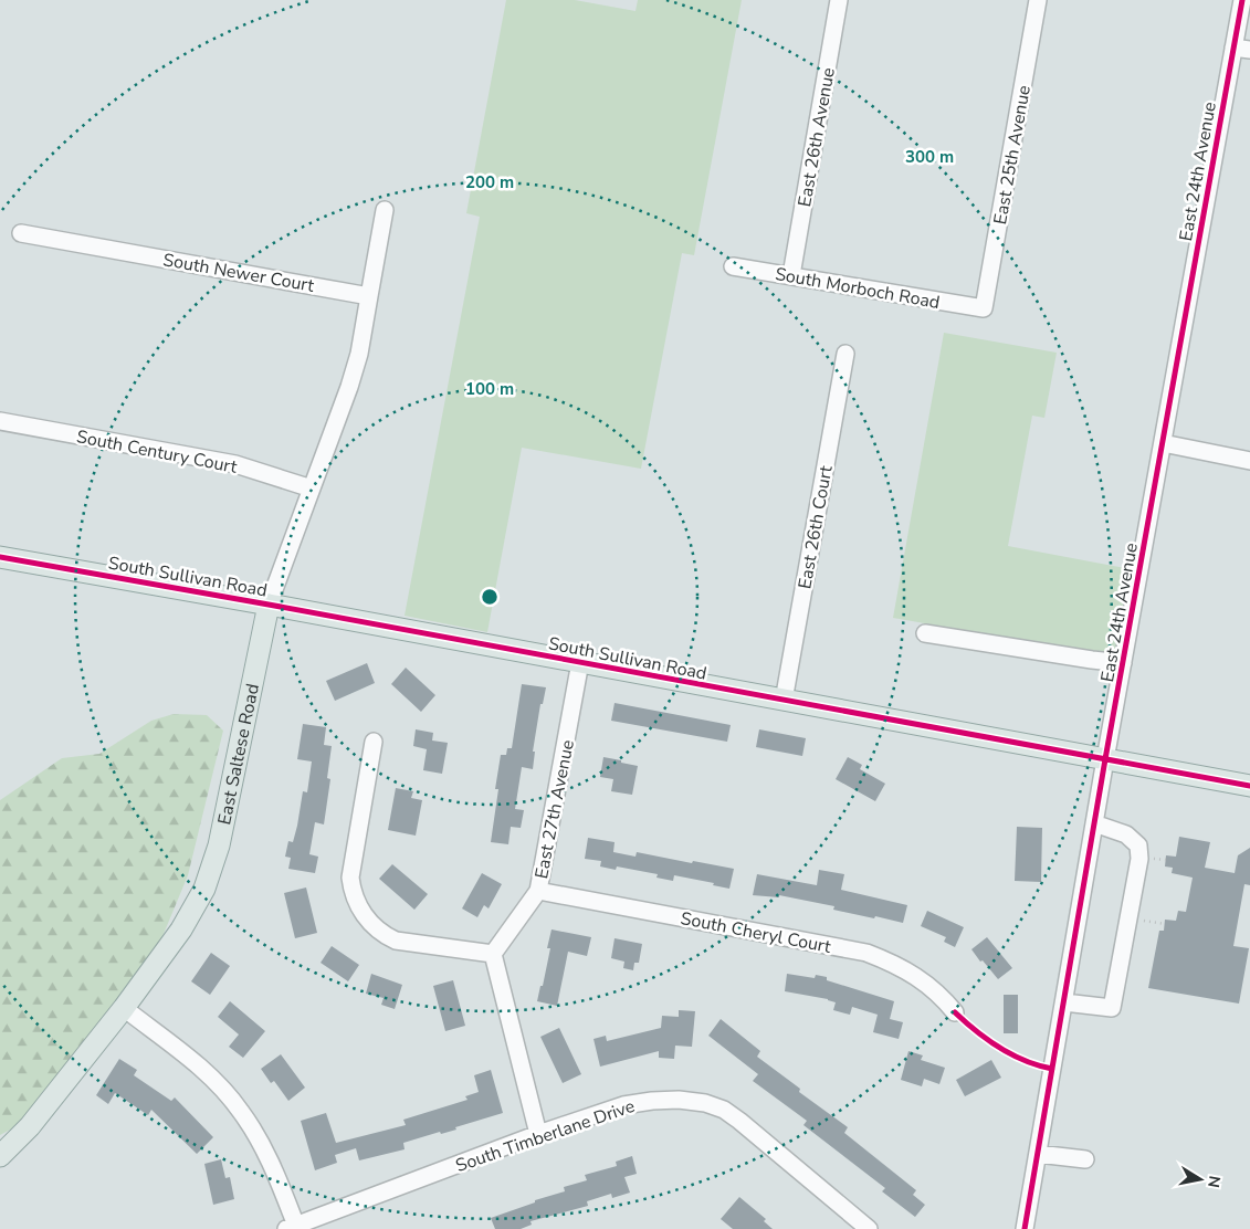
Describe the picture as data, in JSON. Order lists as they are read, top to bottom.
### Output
{
  "streets": {
    "main road": ["South Sullivan Road", "East Saltese Road"],
    "street": [
      "East 26th Avenue",
      "East 25th Avenue",
      "East 24th Avenue",
      "South Newer Court",
      "South Morboch Road",
      "South Century Court",
      "East 26th Court",
      "East 27th Avenue",
      "South Cheryl Court",
      "South Timberlane Drive"
    ]
  },
  "crossings": [
    ["East 26th Avenue", "South Morboch Road"],
    ["East 25th Avenue", "South Morboch Road"],
    ["East 24th Avenue", "South Sullivan Road"],
    ["South Newer Court", "East Saltese Road"],
    ["South Century Court", "East Saltese Road"],
    ["East 26th Court", "South Sullivan Road"],
    ["South Sullivan Road", "East Saltese Road"],
    ["South Sullivan Road", "East 27th Avenue"],
    ["East 27th Avenue", "South Cheryl Court"]
  ],
  "north": "right",
  "rings": ["300 m", "200 m", "100 m"]
}
